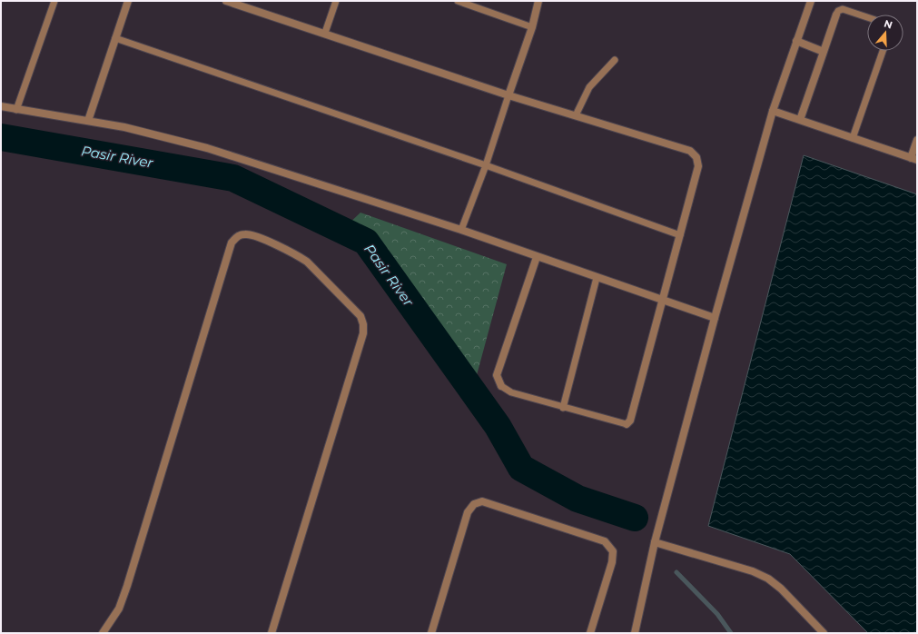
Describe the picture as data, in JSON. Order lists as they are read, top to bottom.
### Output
{
  "water": ["Pasir River"],
  "north": "top"
}
